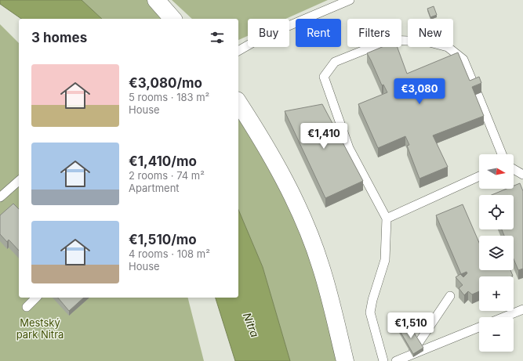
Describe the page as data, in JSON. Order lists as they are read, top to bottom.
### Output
{
  "water": ["Nitra"],
  "parks": ["Mestský park Nitra"],
  "north": "right",
  "page": {
    "chip": [
      "Buy",
      "Rent",
      "Filters",
      "New"
    ],
    "heading": "3 homes",
    "list": [
      {
        "name": "€3,080/mo",
        "note": "5 rooms · 183 m² · House"
      },
      {
        "name": "€1,410/mo",
        "note": "2 rooms · 74 m² · Apartment"
      },
      {
        "name": "€1,510/mo",
        "note": "4 rooms · 108 m² · House"
      }
    ],
    "price": ["€3,080", "€1,410", "€1,510"],
    "map_buttons": ["+", "−"]
  }
}
